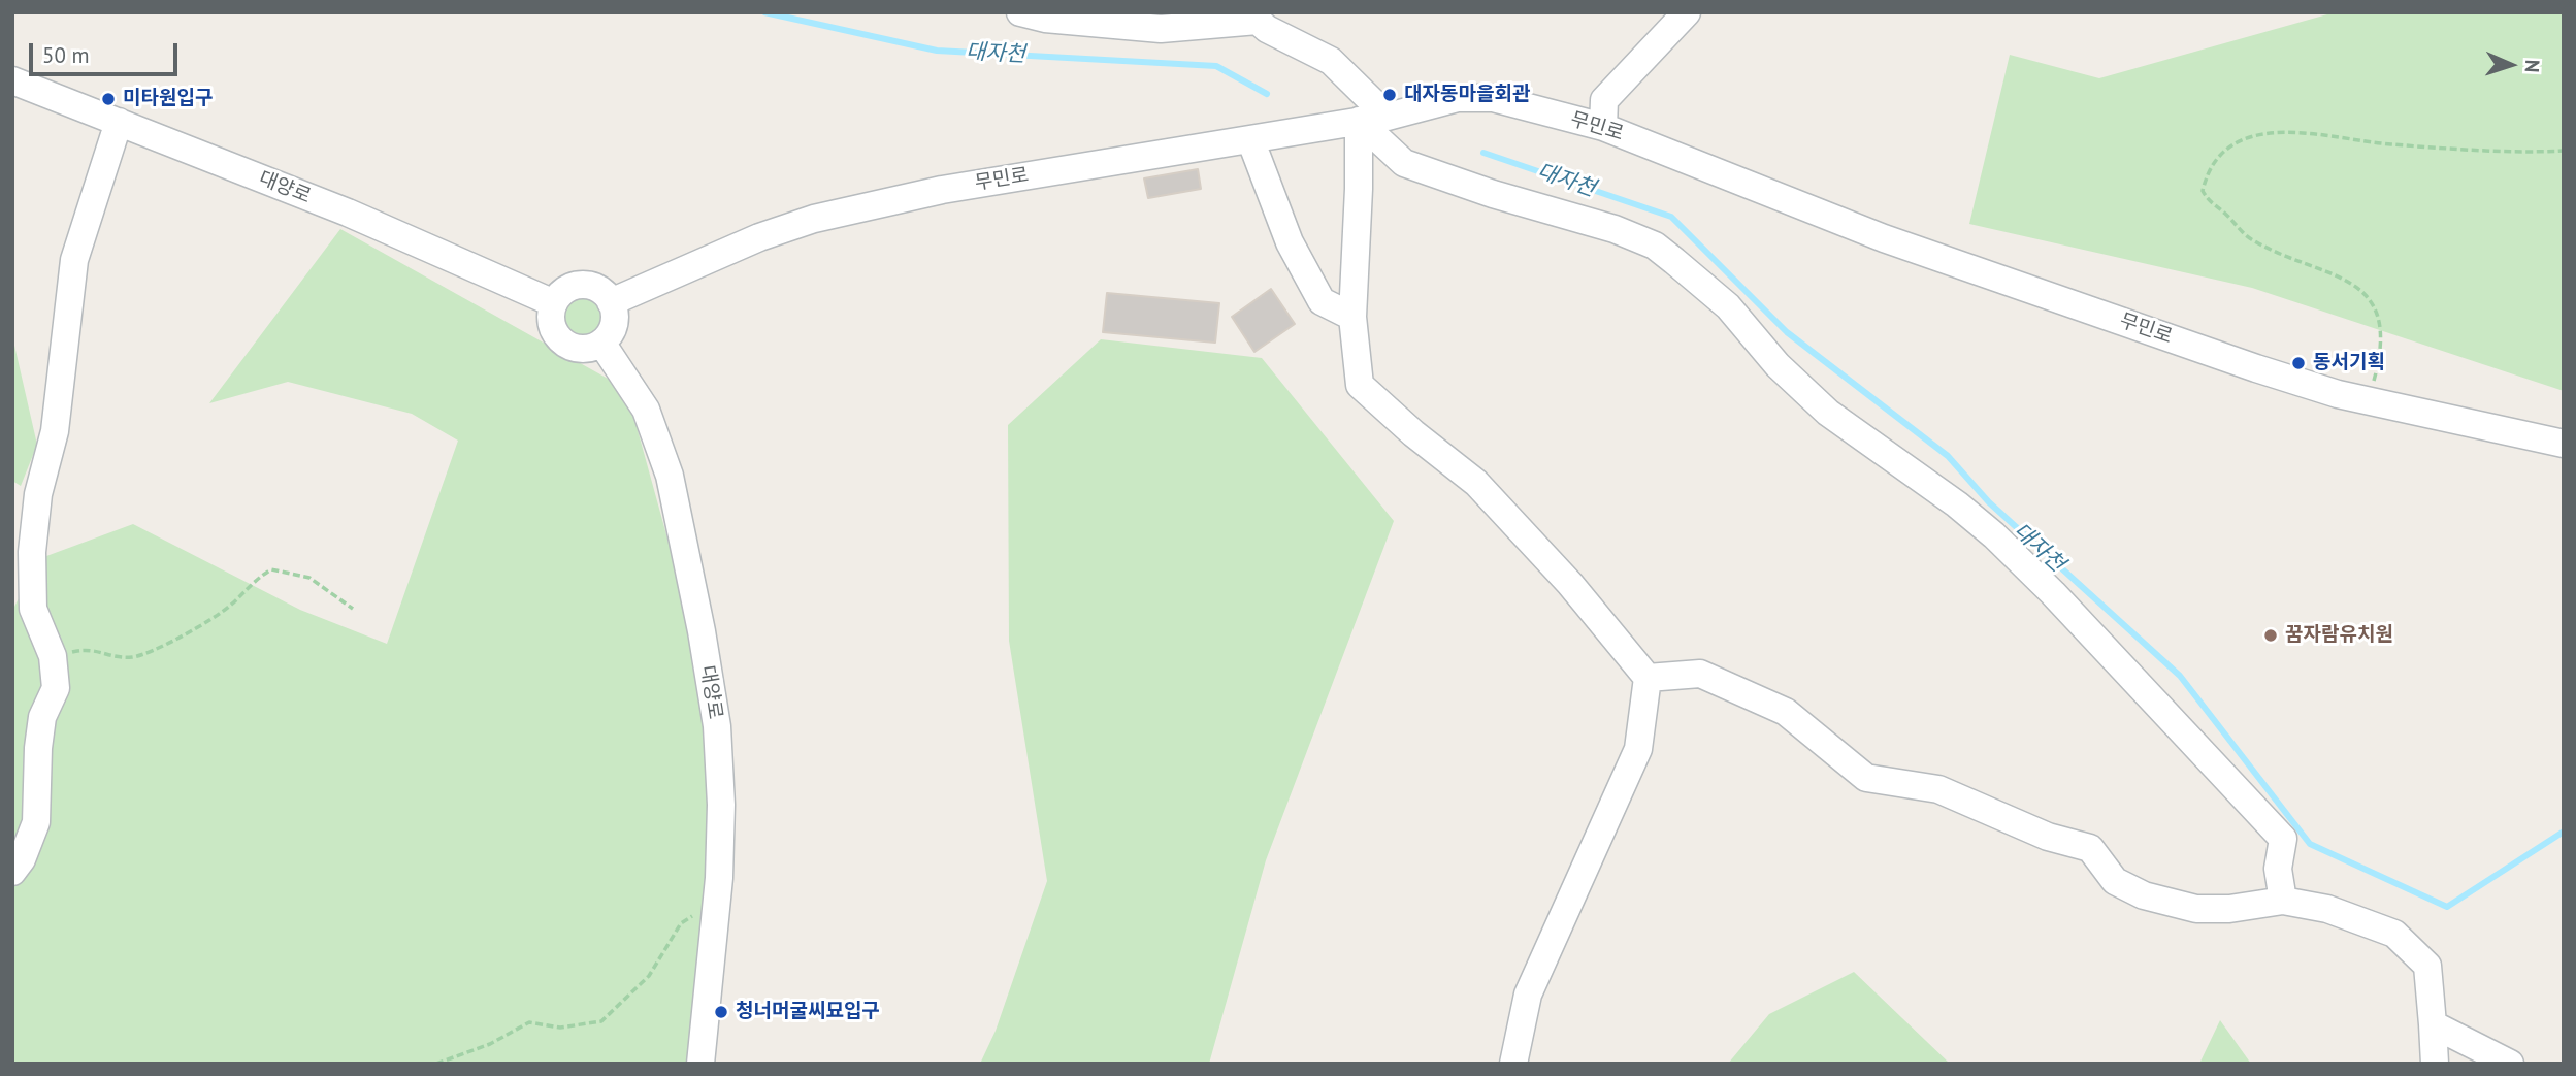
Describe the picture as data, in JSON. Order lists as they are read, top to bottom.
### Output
{
  "streets": {
    "street": ["무민로", "대양로"]
  },
  "crossings": [
    ["무민로", "대양로"]
  ],
  "water": ["대자천"],
  "places": [
    "대자동마을회관",
    "미타원입구",
    "동서기획",
    "꿈자람유치원",
    "청너머굴씨묘입구"
  ],
  "scale_bar": "50 m",
  "north": "right"
}
